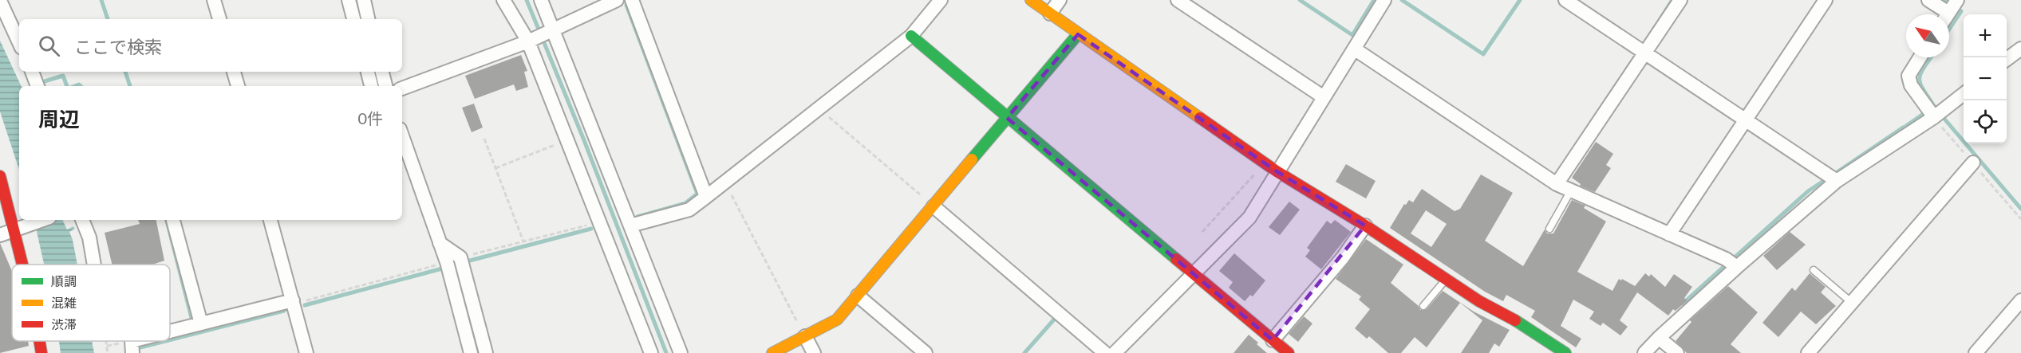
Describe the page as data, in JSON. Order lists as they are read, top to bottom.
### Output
{
  "legend": ["順調", "混雑", "渋滞"],
  "north": "top left",
  "page": {
    "map_buttons": ["+", "−"],
    "search": "ここで検索",
    "heading": ["周辺", "0件"]
  }
}
